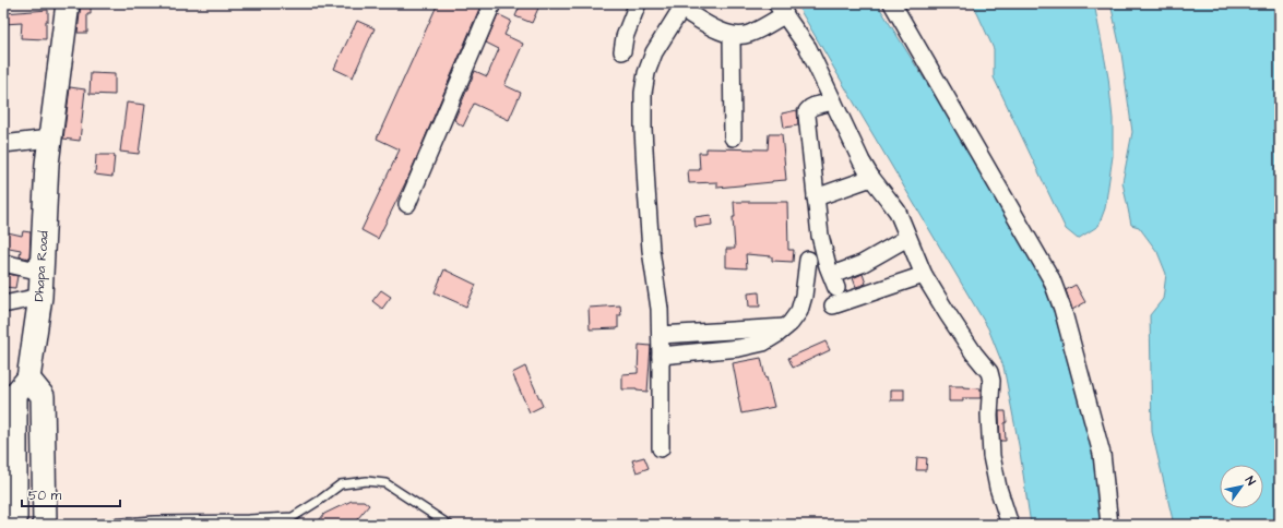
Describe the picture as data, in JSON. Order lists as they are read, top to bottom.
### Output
{
  "streets": {
    "street": ["Dhapa Road"]
  },
  "scale_bar": "50 m",
  "north": "top right"
}
